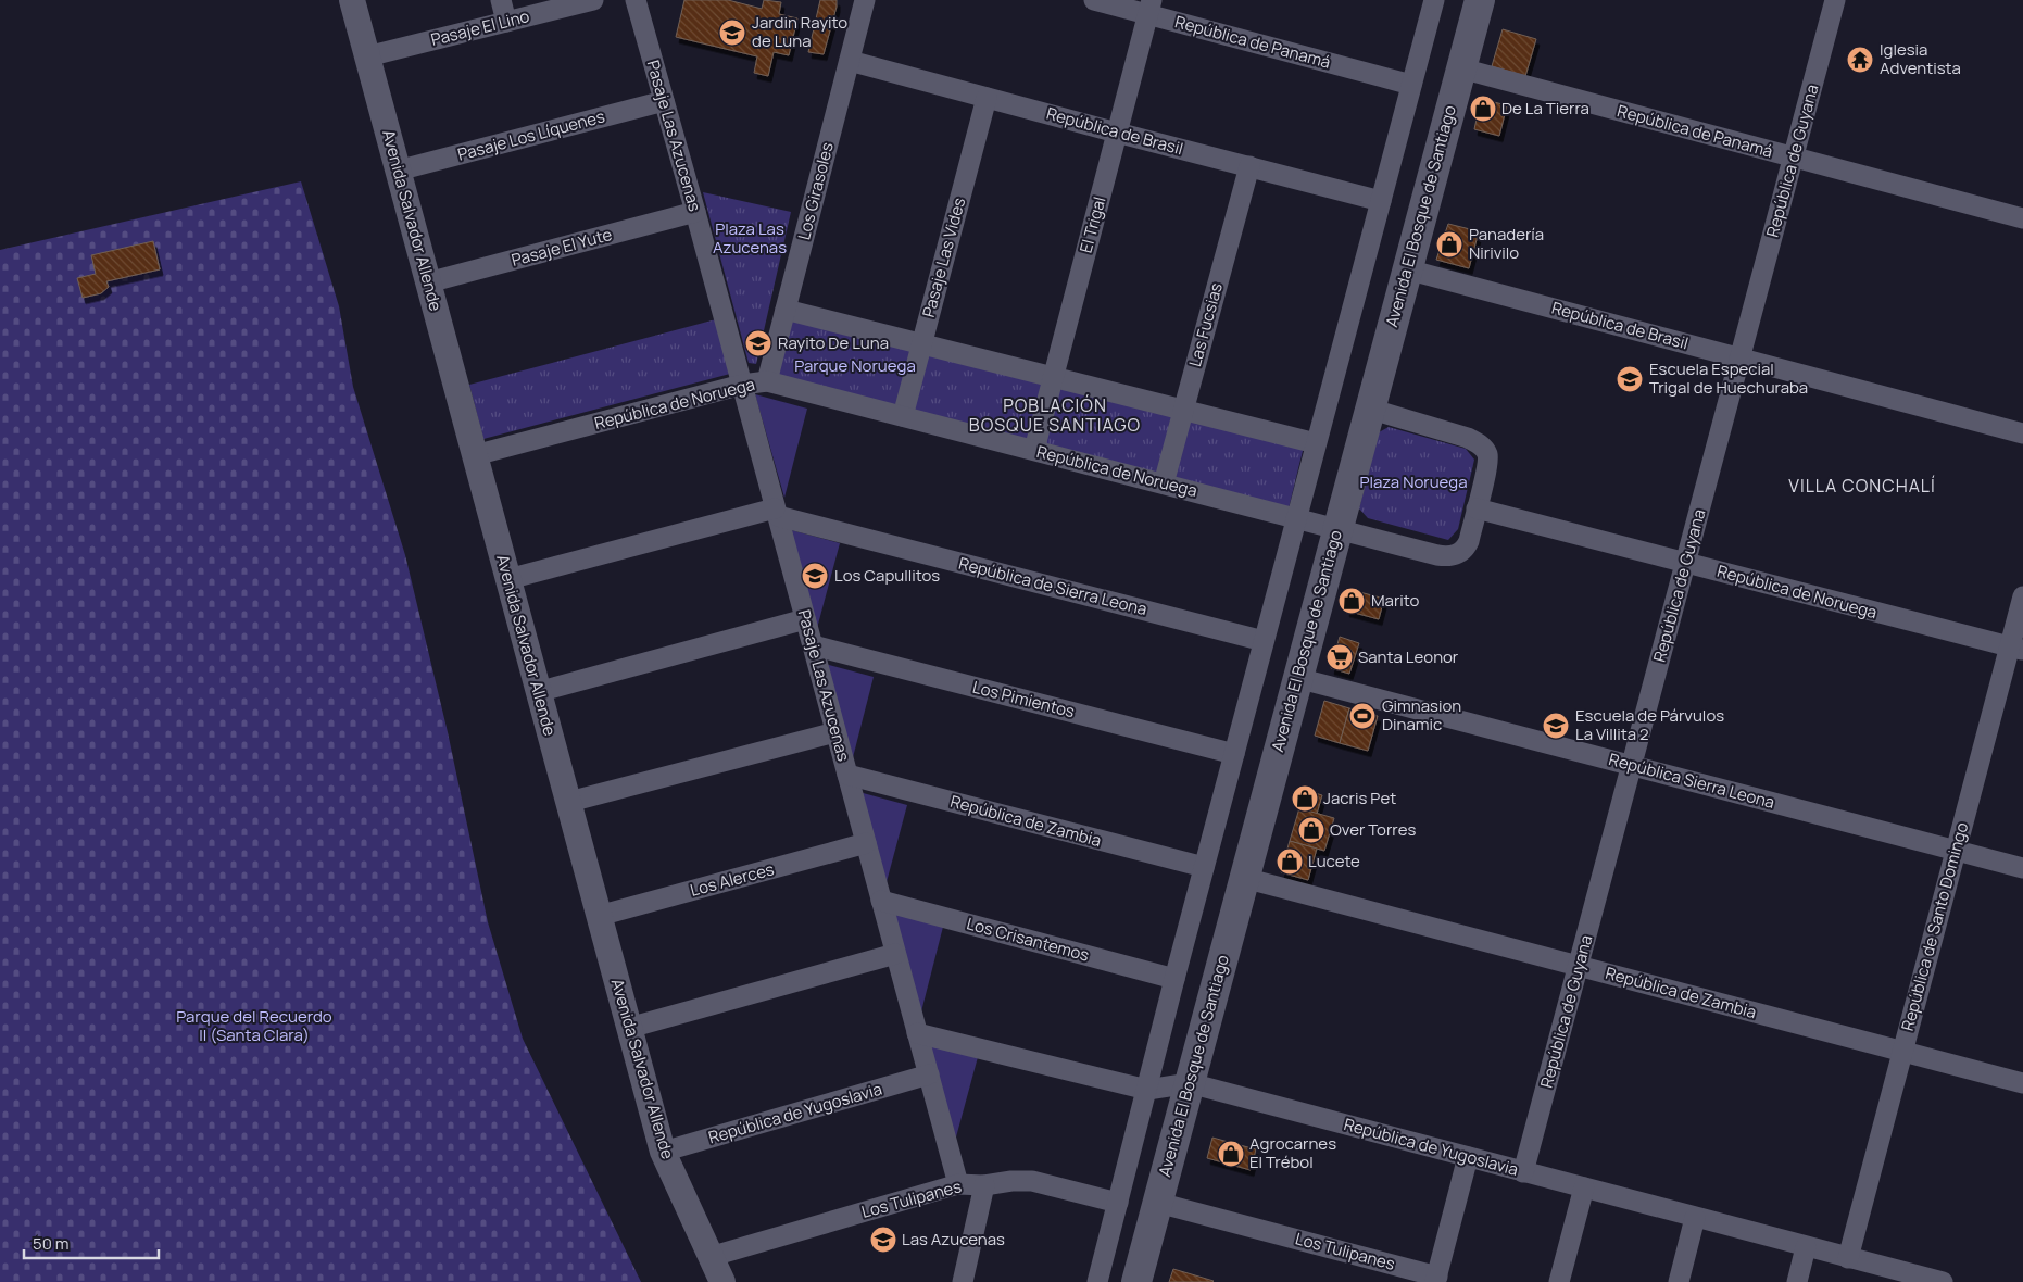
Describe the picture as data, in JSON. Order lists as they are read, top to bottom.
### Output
{
  "streets": {
    "main road": ["Avenida El Bosque de Santiago"],
    "street": [
      "Pasaje El Lino",
      "República de Panamá",
      "República de Brasil",
      "Pasaje Los Líquenes",
      "Pasaje Las Azucenas",
      "República de Guyana",
      "Los Girasoles",
      "Avenida Salvador Allende",
      "El Trigal",
      "Pasaje El Yute",
      "Pasaje Las Vides",
      "Las Fucsias",
      "República de Noruega",
      "República de Sierra Leona",
      "Los Pimientos",
      "República Sierra Leona",
      "República de Zambia",
      "Los Alerces",
      "República de Santo Domingo",
      "Los Crisantemos",
      "República de Yugoslavia",
      "Los Tulipanes"
    ]
  },
  "crossings": [
    ["Pasaje El Lino", "Avenida Salvador Allende"],
    ["República de Panamá", "República de Guyana"],
    ["República de Panamá", "Avenida El Bosque de Santiago"],
    ["República de Panamá", "El Trigal"],
    ["República de Brasil", "República de Guyana"],
    ["República de Brasil", "Los Girasoles"],
    ["República de Brasil", "Avenida El Bosque de Santiago"],
    ["República de Brasil", "El Trigal"],
    ["República de Brasil", "Pasaje Las Vides"],
    ["República de Brasil", "Las Fucsias"],
    ["Pasaje Los Líquenes", "Pasaje Las Azucenas"],
    ["Pasaje Los Líquenes", "Avenida Salvador Allende"],
    ["Pasaje Las Azucenas", "Pasaje El Yute"],
    ["Pasaje Las Azucenas", "República de Noruega"],
    ["Pasaje Las Azucenas", "República de Sierra Leona"],
    ["Pasaje Las Azucenas", "Los Pimientos"],
    ["Pasaje Las Azucenas", "República de Zambia"],
    ["Pasaje Las Azucenas", "Los Alerces"],
    ["Pasaje Las Azucenas", "Los Crisantemos"],
    ["Pasaje Las Azucenas", "República de Yugoslavia"],
    ["Pasaje Las Azucenas", "Los Tulipanes"],
    ["República de Guyana", "República de Noruega"],
    ["República de Guyana", "República Sierra Leona"],
    ["República de Guyana", "República de Zambia"],
    ["República de Guyana", "República de Yugoslavia"],
    ["Los Girasoles", "República de Noruega"],
    ["Avenida El Bosque de Santiago", "República de Noruega"],
    ["Avenida El Bosque de Santiago", "República Sierra Leona"],
    ["Avenida El Bosque de Santiago", "República de Zambia"],
    ["Avenida El Bosque de Santiago", "República de Yugoslavia"],
    ["Avenida El Bosque de Santiago", "Los Tulipanes"],
    ["Avenida Salvador Allende", "Pasaje El Yute"],
    ["Avenida Salvador Allende", "República de Noruega"],
    ["Avenida Salvador Allende", "República de Sierra Leona"],
    ["Avenida Salvador Allende", "Los Alerces"],
    ["Avenida Salvador Allende", "República de Yugoslavia"],
    ["Avenida Salvador Allende", "Los Tulipanes"],
    ["El Trigal", "República de Noruega"],
    ["Pasaje Las Vides", "República de Noruega"],
    ["Las Fucsias", "República de Noruega"],
    ["República de Noruega", "República de Santo Domingo"],
    ["República Sierra Leona", "República de Santo Domingo"],
    ["República de Zambia", "República de Santo Domingo"],
    ["República de Santo Domingo", "República de Yugoslavia"]
  ],
  "districts": ["POBLACIÓN BOSQUE SANTIAGO", "VILLA CONCHALÍ"],
  "parks": [
    "Plaza Las Azucenas",
    "Parque Noruega",
    "Plaza Noruega",
    "Parque del Recuerdo II (Santa Clara)"
  ],
  "places": {
    "school or university": [
      "Jardin Rayito de Luna",
      "Rayito De Luna",
      "Escuela Especial Trigal de Huechuraba",
      "Los Capullitos",
      "Escuela de Párvulos La Villita 2",
      "Las Azucenas"
    ],
    "temple": ["Iglesia Adventista"],
    "shop": [
      "De La Tierra",
      "Panadería Nirivilo",
      "Marito",
      "Jacris Pet",
      "Over Torres",
      "Lucete",
      "Agrocarnes El Trébol"
    ],
    "supermarket": ["Santa Leonor"],
    "sports": ["Gimnasion Dinamic"]
  },
  "scale_bar": "50 m"
}
